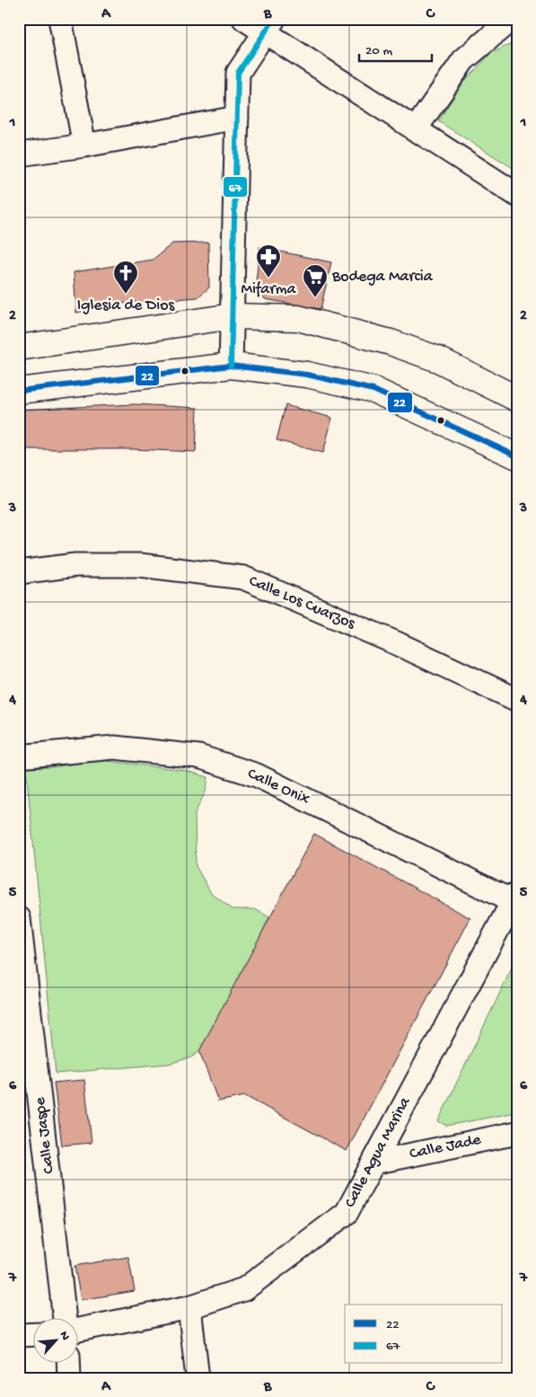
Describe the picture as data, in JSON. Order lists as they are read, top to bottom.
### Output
{
  "streets": {
    "street": [
      "Calle Los Cuarzos",
      "Calle Onix",
      "Calle Jaspe",
      "Calle Jade",
      "Calle Agua Marina"
    ]
  },
  "crossings": [
    ["Calle Onix", "Calle Agua Marina"],
    ["Calle Jade", "Calle Agua Marina"]
  ],
  "places": {
    "pharmacy": ["Mifarma"],
    "church": ["Iglesia de Dios"],
    "supermarket": ["Bodega Marcia"]
  },
  "lines": ["transit line 67", "transit line 22"],
  "legend": ["22", "67"],
  "scale_bar": "20 m",
  "north": "top right",
  "grid": {
    "columns": ["A", "B", "C"],
    "rows": [
      "1",
      "2",
      "3",
      "4",
      "5",
      "6",
      "7"
    ]
  }
}
